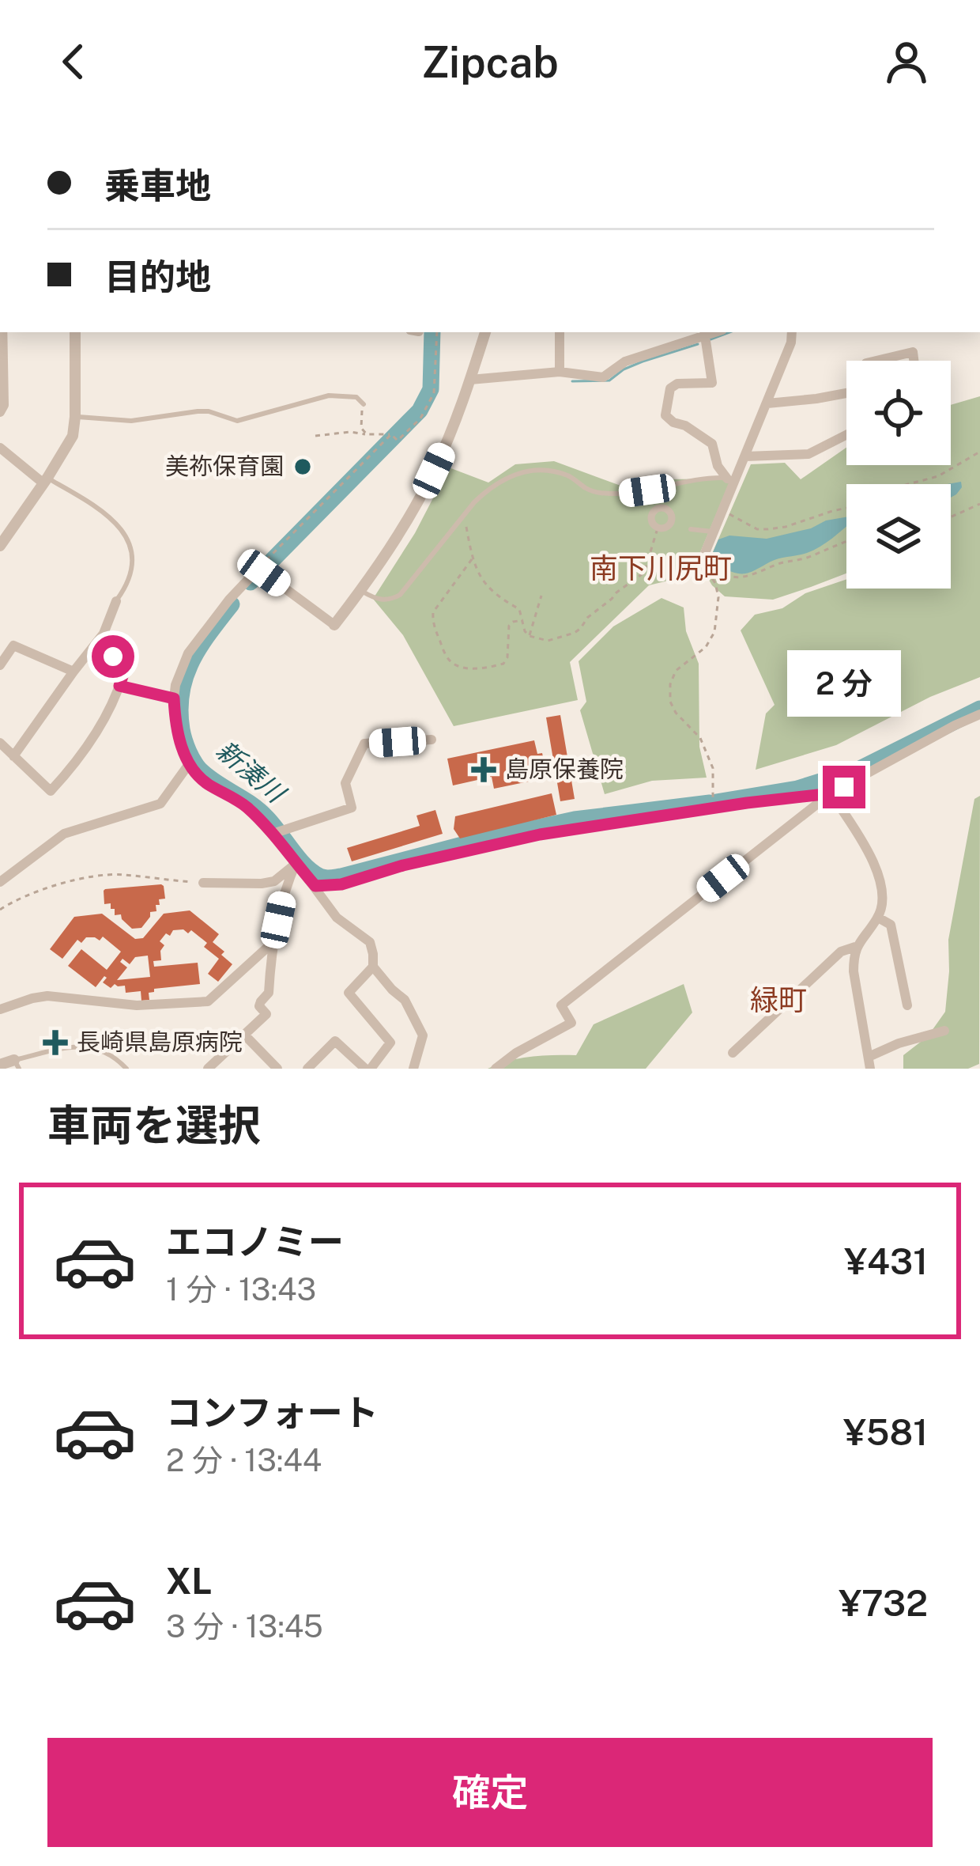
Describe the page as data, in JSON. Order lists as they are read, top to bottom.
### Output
{
  "districts": ["南下川尻町", "緑町"],
  "water": ["新湊川"],
  "places": {
    "other": ["美祢保育園"],
    "health": ["島原保養院", "長崎県島原病院"]
  },
  "page": {
    "header": "Zipcab",
    "banner": ["乗車地", "目的地"],
    "bubble": "2 分",
    "heading": "車両を選択",
    "list": [
      {
        "name": "エコノミー",
        "note": "1 分 · 13:43",
        "value": "¥431"
      },
      {
        "name": "コンフォート",
        "note": "2 分 · 13:44",
        "value": "¥581"
      },
      {
        "name": "XL",
        "note": "3 分 · 13:45",
        "value": "¥732"
      }
    ],
    "buttons": "確定"
  }
}
